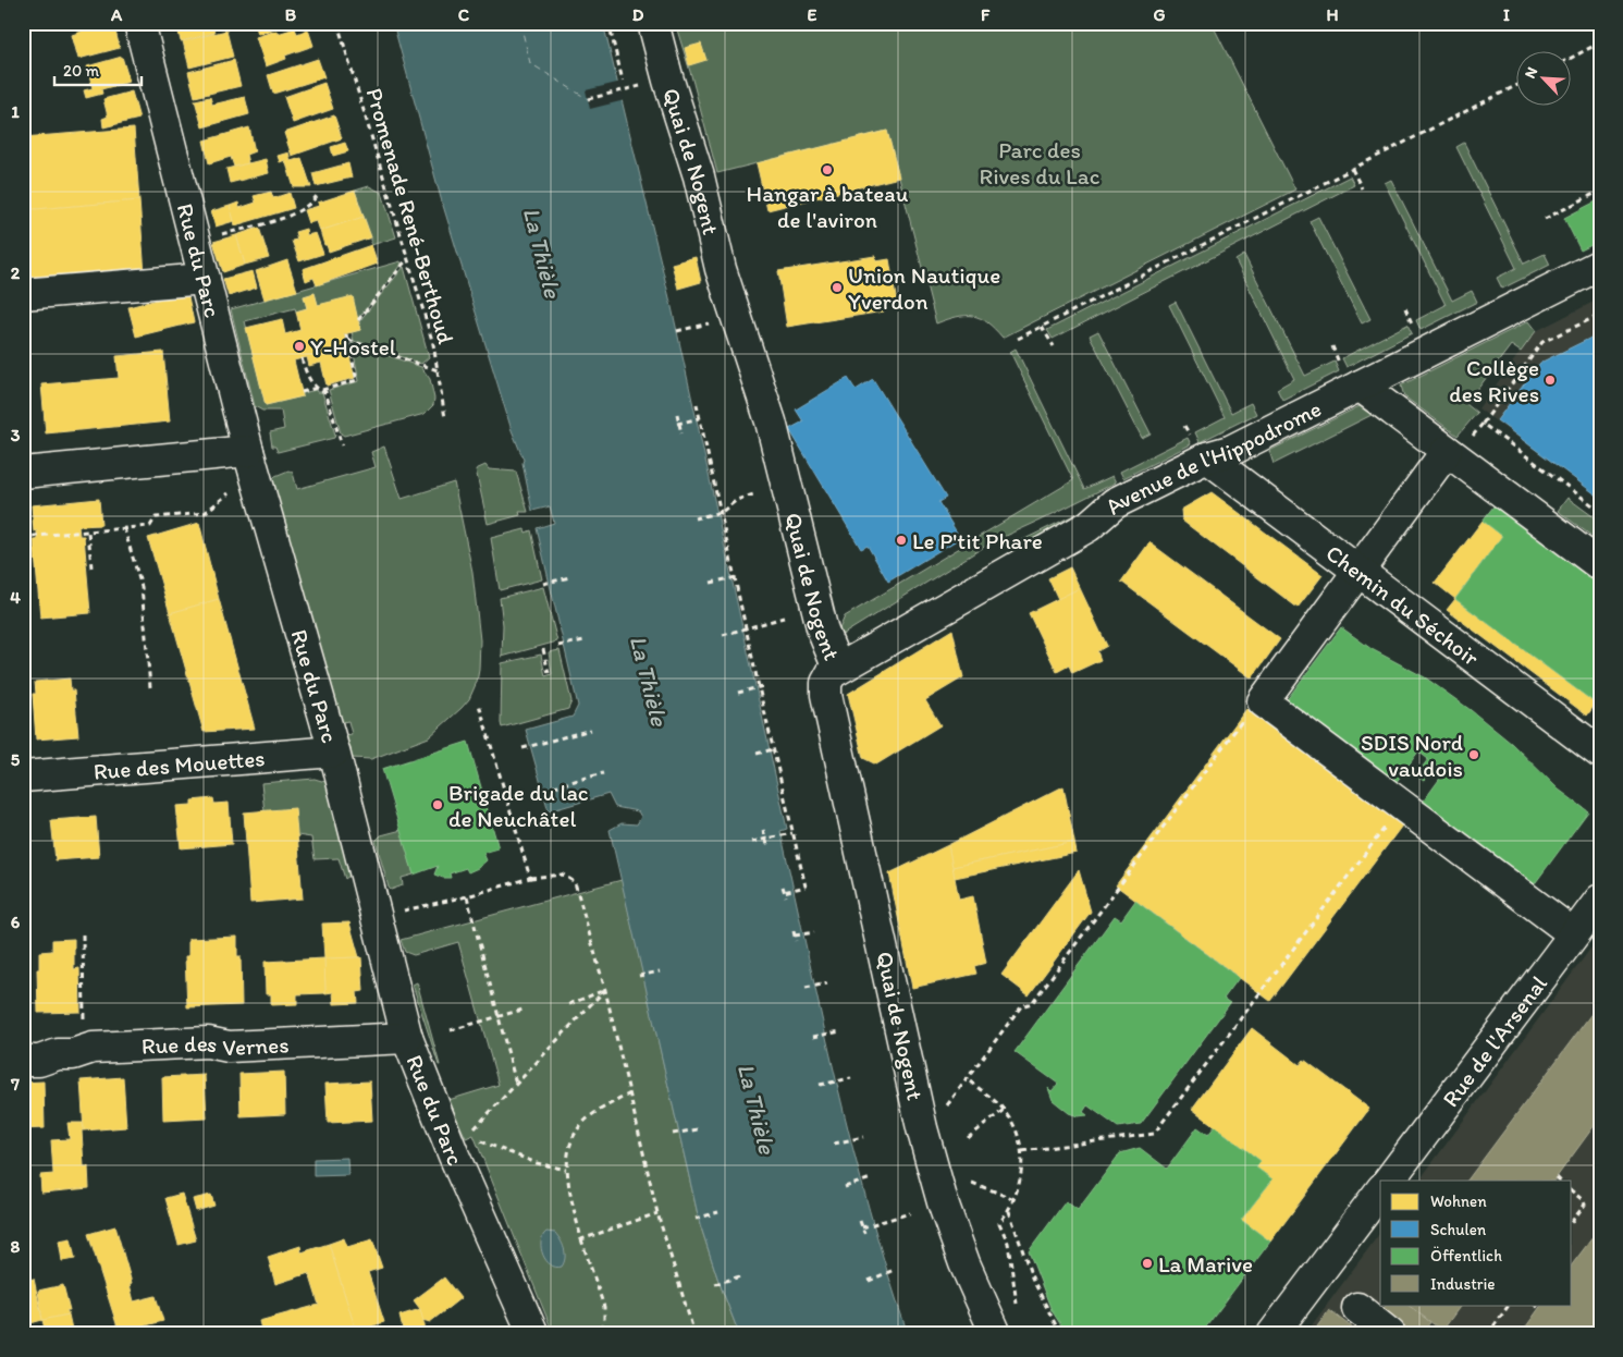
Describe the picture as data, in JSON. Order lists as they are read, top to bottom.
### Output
{
  "streets": {
    "street": [
      "Quai de Nogent",
      "Rue du Parc",
      "Avenue de l'Hippodrome",
      "Chemin du Séchoir",
      "Rue des Mouettes",
      "Rue de l'Arsenal",
      "Rue des Vernes"
    ],
    "path": ["Promenade René-Berthoud"]
  },
  "crossings": [
    ["Quai de Nogent", "Avenue de l'Hippodrome"],
    ["Rue du Parc", "Rue des Mouettes"],
    ["Rue du Parc", "Rue des Vernes"],
    ["Avenue de l'Hippodrome", "Chemin du Séchoir"]
  ],
  "water": ["La Thièle"],
  "parks": ["Parc des Rives du Lac"],
  "places": [
    "Hangar à bateau de l'aviron",
    "Union Nautique Yverdon",
    "Y-Hostel",
    "Collège des Rives",
    "Le P'tit Phare",
    "SDIS Nord vaudois",
    "Brigade du lac de Neuchâtel",
    "La Marive"
  ],
  "legend": [
    "Wohnen",
    "Schulen",
    "Öffentlich",
    "Industrie"
  ],
  "scale_bar": "20 m",
  "north": "top left",
  "grid": {
    "columns": [
      "A",
      "B",
      "C",
      "D",
      "E",
      "F",
      "G",
      "H",
      "I"
    ],
    "rows": [
      "1",
      "2",
      "3",
      "4",
      "5",
      "6",
      "7",
      "8"
    ]
  }
}
